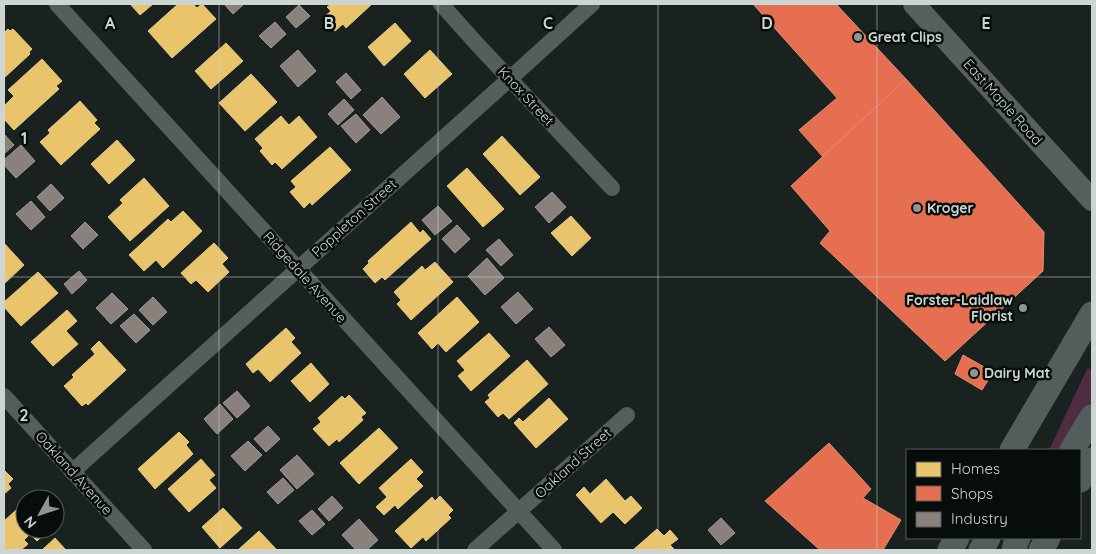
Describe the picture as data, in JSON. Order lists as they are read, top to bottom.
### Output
{
  "streets": {
    "main road": ["East Maple Road"],
    "street": [
      "Knox Street",
      "Poppleton Street",
      "Ridgedale Avenue",
      "Oakland Street",
      "Oakland Avenue"
    ]
  },
  "crossings": [
    ["Knox Street", "Poppleton Street"],
    ["Poppleton Street", "Ridgedale Avenue"],
    ["Poppleton Street", "Oakland Avenue"],
    ["Ridgedale Avenue", "Oakland Street"]
  ],
  "places": [
    "Great Clips",
    "Kroger",
    "Forster-Laidlaw Florist",
    "Dairy Mat"
  ],
  "legend": ["Homes", "Shops", "Industry"],
  "north": "bottom left",
  "grid": {
    "columns": [
      "A",
      "B",
      "C",
      "D",
      "E"
    ],
    "rows": ["1", "2"]
  }
}
